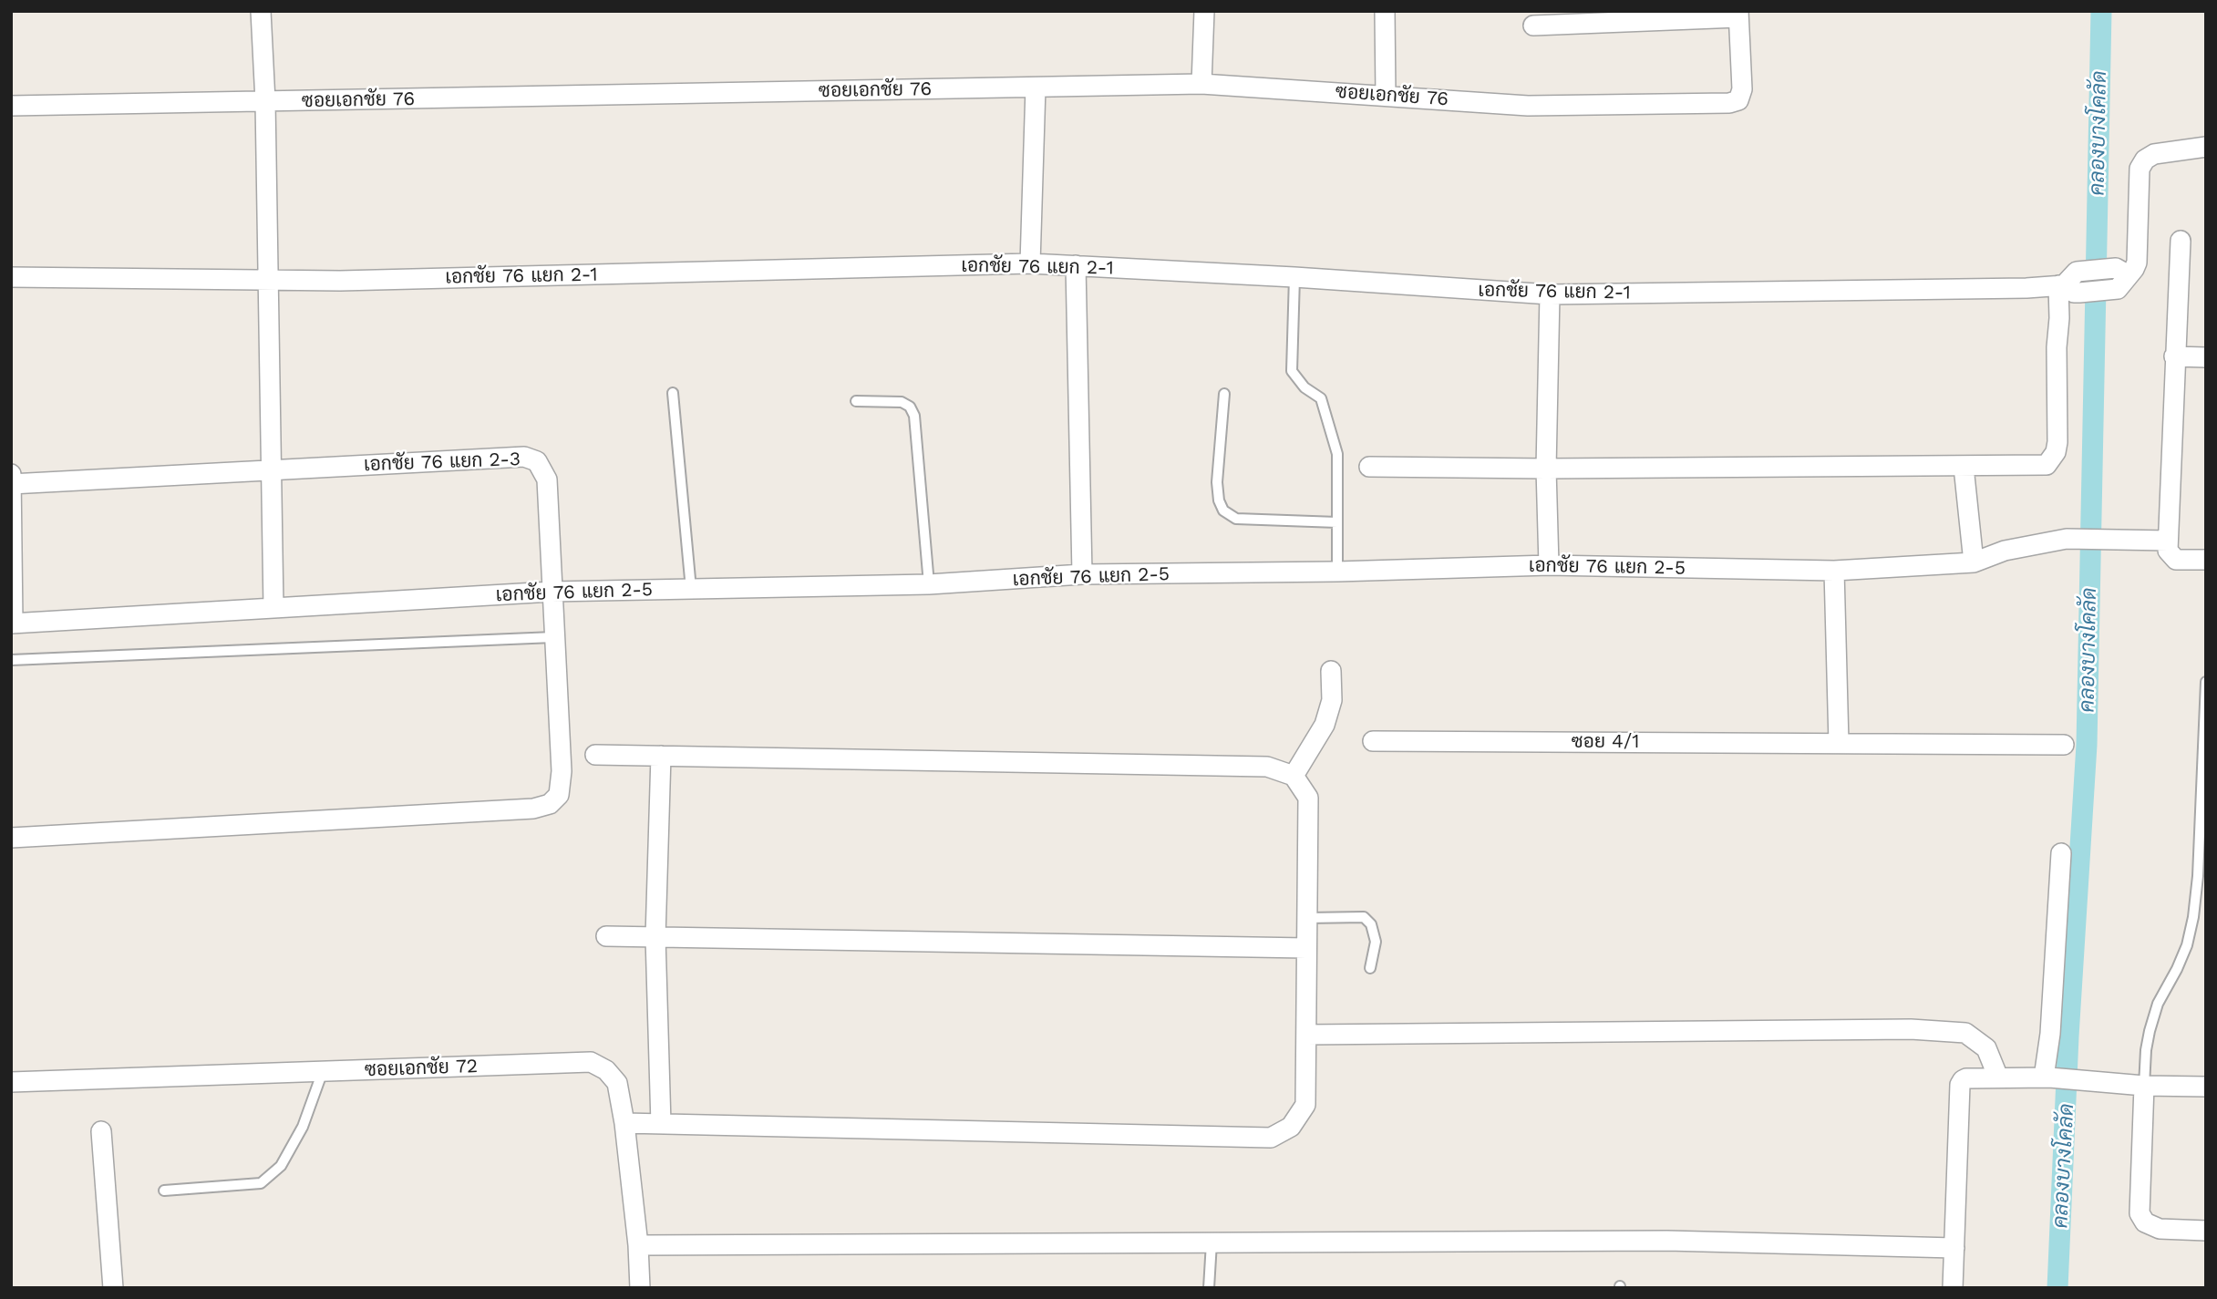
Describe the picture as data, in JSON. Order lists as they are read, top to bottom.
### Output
{
  "streets": {
    "street": [
      "ซอยเอกชัย 76",
      "เอกชัย 76 แยก 2-1",
      "เอกชัย 76 แยก 2-3",
      "เอกชัย 76 แยก 2-5",
      "ซอย 4/1",
      "ซอยเอกชัย 72"
    ]
  },
  "crossings": [
    ["เอกชัย 76 แยก 2-3", "เอกชัย 76 แยก 2-5"]
  ],
  "water": ["คลองบางโคลัด"]
}
